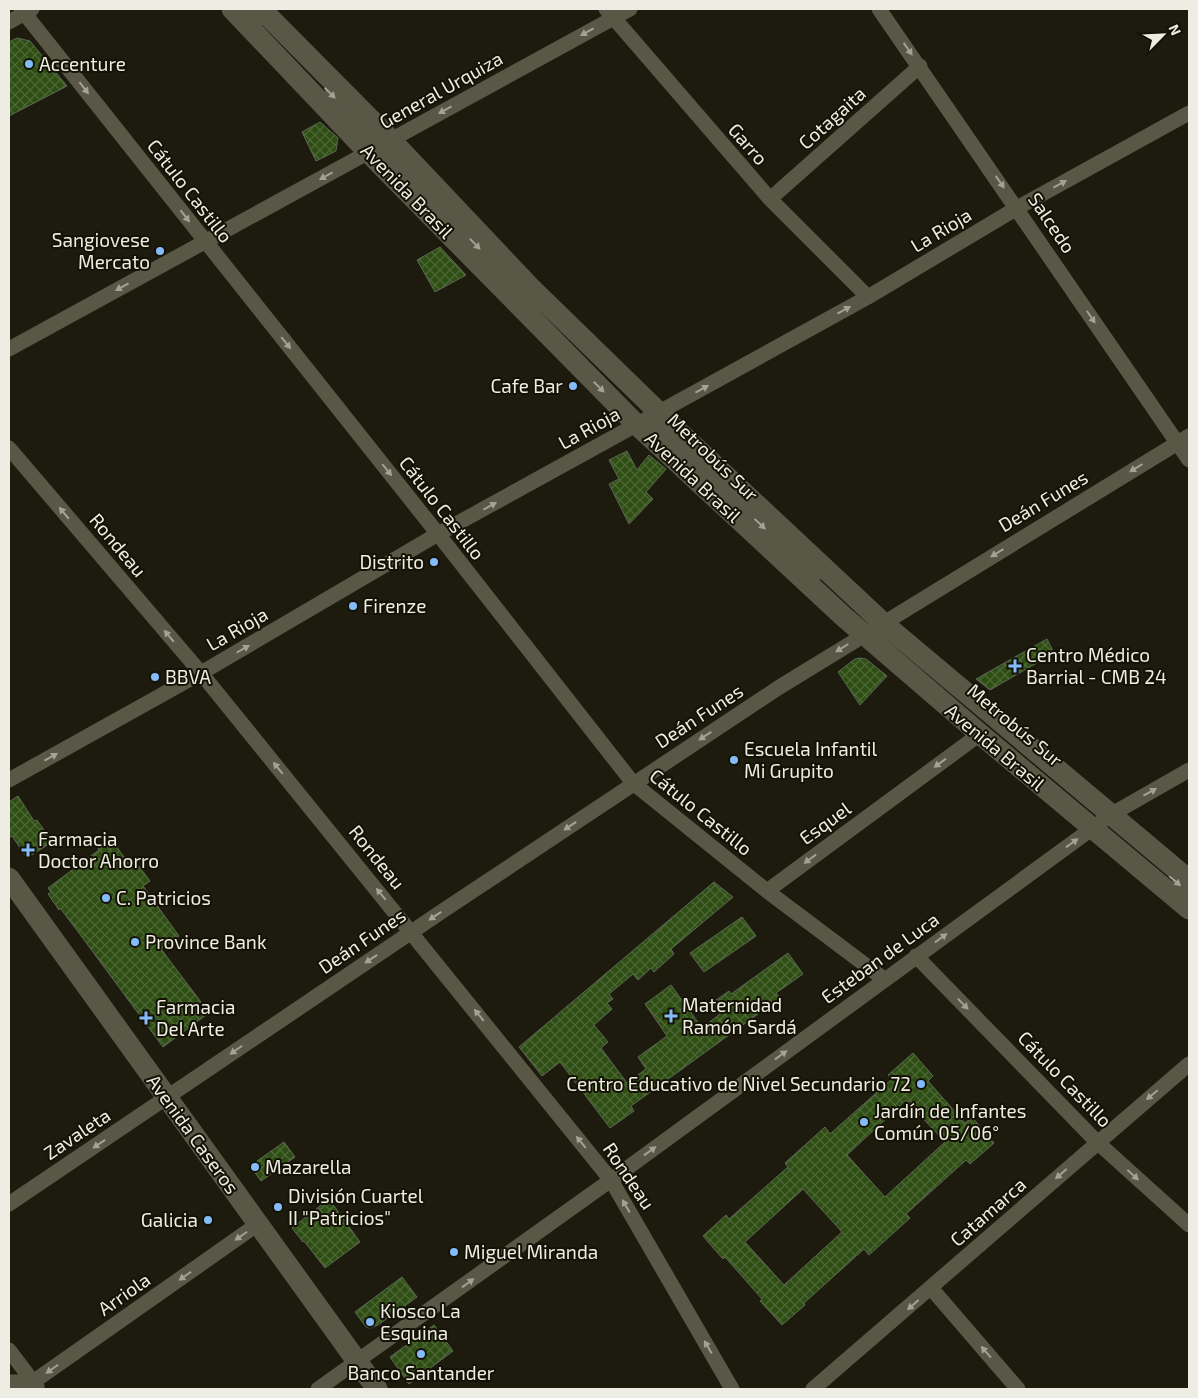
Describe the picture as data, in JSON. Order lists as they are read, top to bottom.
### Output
{
  "streets": {
    "main road": ["Avenida Brasil", "Avenida Caseros"],
    "street": [
      "General Urquiza",
      "Cotagaita",
      "Garro",
      "Cátulo Castillo",
      "Salcedo",
      "La Rioja",
      "Deán Funes",
      "Rondeau",
      "Esquel",
      "Esteban de Luca",
      "Zavaleta",
      "Catamarca",
      "Arriola"
    ],
    "lane": ["Metrobús Sur"]
  },
  "crossings": [
    ["General Urquiza", "Garro"],
    ["General Urquiza", "Cátulo Castillo"],
    ["General Urquiza", "Avenida Brasil"],
    ["Cotagaita", "Garro"],
    ["Cotagaita", "Salcedo"],
    ["Garro", "La Rioja"],
    ["Cátulo Castillo", "La Rioja"],
    ["Cátulo Castillo", "Deán Funes"],
    ["Cátulo Castillo", "Esquel"],
    ["Cátulo Castillo", "Esteban de Luca"],
    ["Cátulo Castillo", "Catamarca"],
    ["Avenida Brasil", "La Rioja"],
    ["Avenida Brasil", "Metrobús Sur"],
    ["Avenida Brasil", "Deán Funes"],
    ["Avenida Brasil", "Esquel"],
    ["Avenida Brasil", "Esteban de Luca"],
    ["Salcedo", "La Rioja"],
    ["Salcedo", "Deán Funes"],
    ["La Rioja", "Metrobús Sur"],
    ["La Rioja", "Rondeau"],
    ["Deán Funes", "Rondeau"],
    ["Deán Funes", "Zavaleta"],
    ["Deán Funes", "Avenida Caseros"],
    ["Rondeau", "Esteban de Luca"],
    ["Esteban de Luca", "Avenida Caseros"],
    ["Zavaleta", "Avenida Caseros"],
    ["Avenida Caseros", "Arriola"]
  ],
  "one_way": [
    "General Urquiza",
    "Cátulo Castillo",
    "Salcedo",
    "La Rioja",
    "Metrobús Sur",
    "Deán Funes",
    "Rondeau",
    "Esquel",
    "Esteban de Luca",
    "Zavaleta",
    "Catamarca",
    "Arriola"
  ],
  "places": {
    "other": [
      "Accenture",
      "Sangiovese Mercato",
      "Cafe Bar",
      "Distrito",
      "Firenze",
      "BBVA",
      "Escuela Infantil Mi Grupito",
      "C. Patricios",
      "Province Bank",
      "Centro Educativo de Nivel Secundario 72",
      "Jardín de Infantes Común 05/06°",
      "Mazarella",
      "División Cuartel II \"Patricios\"",
      "Galicia",
      "Miguel Miranda",
      "Kiosco La Esquina",
      "Banco Santander"
    ],
    "health": [
      "Centro Médico Barrial - CMB 24",
      "Farmacia Doctor Ahorro",
      "Maternidad Ramón Sardá",
      "Farmacia Del Arte"
    ]
  },
  "north": "top right"
}
